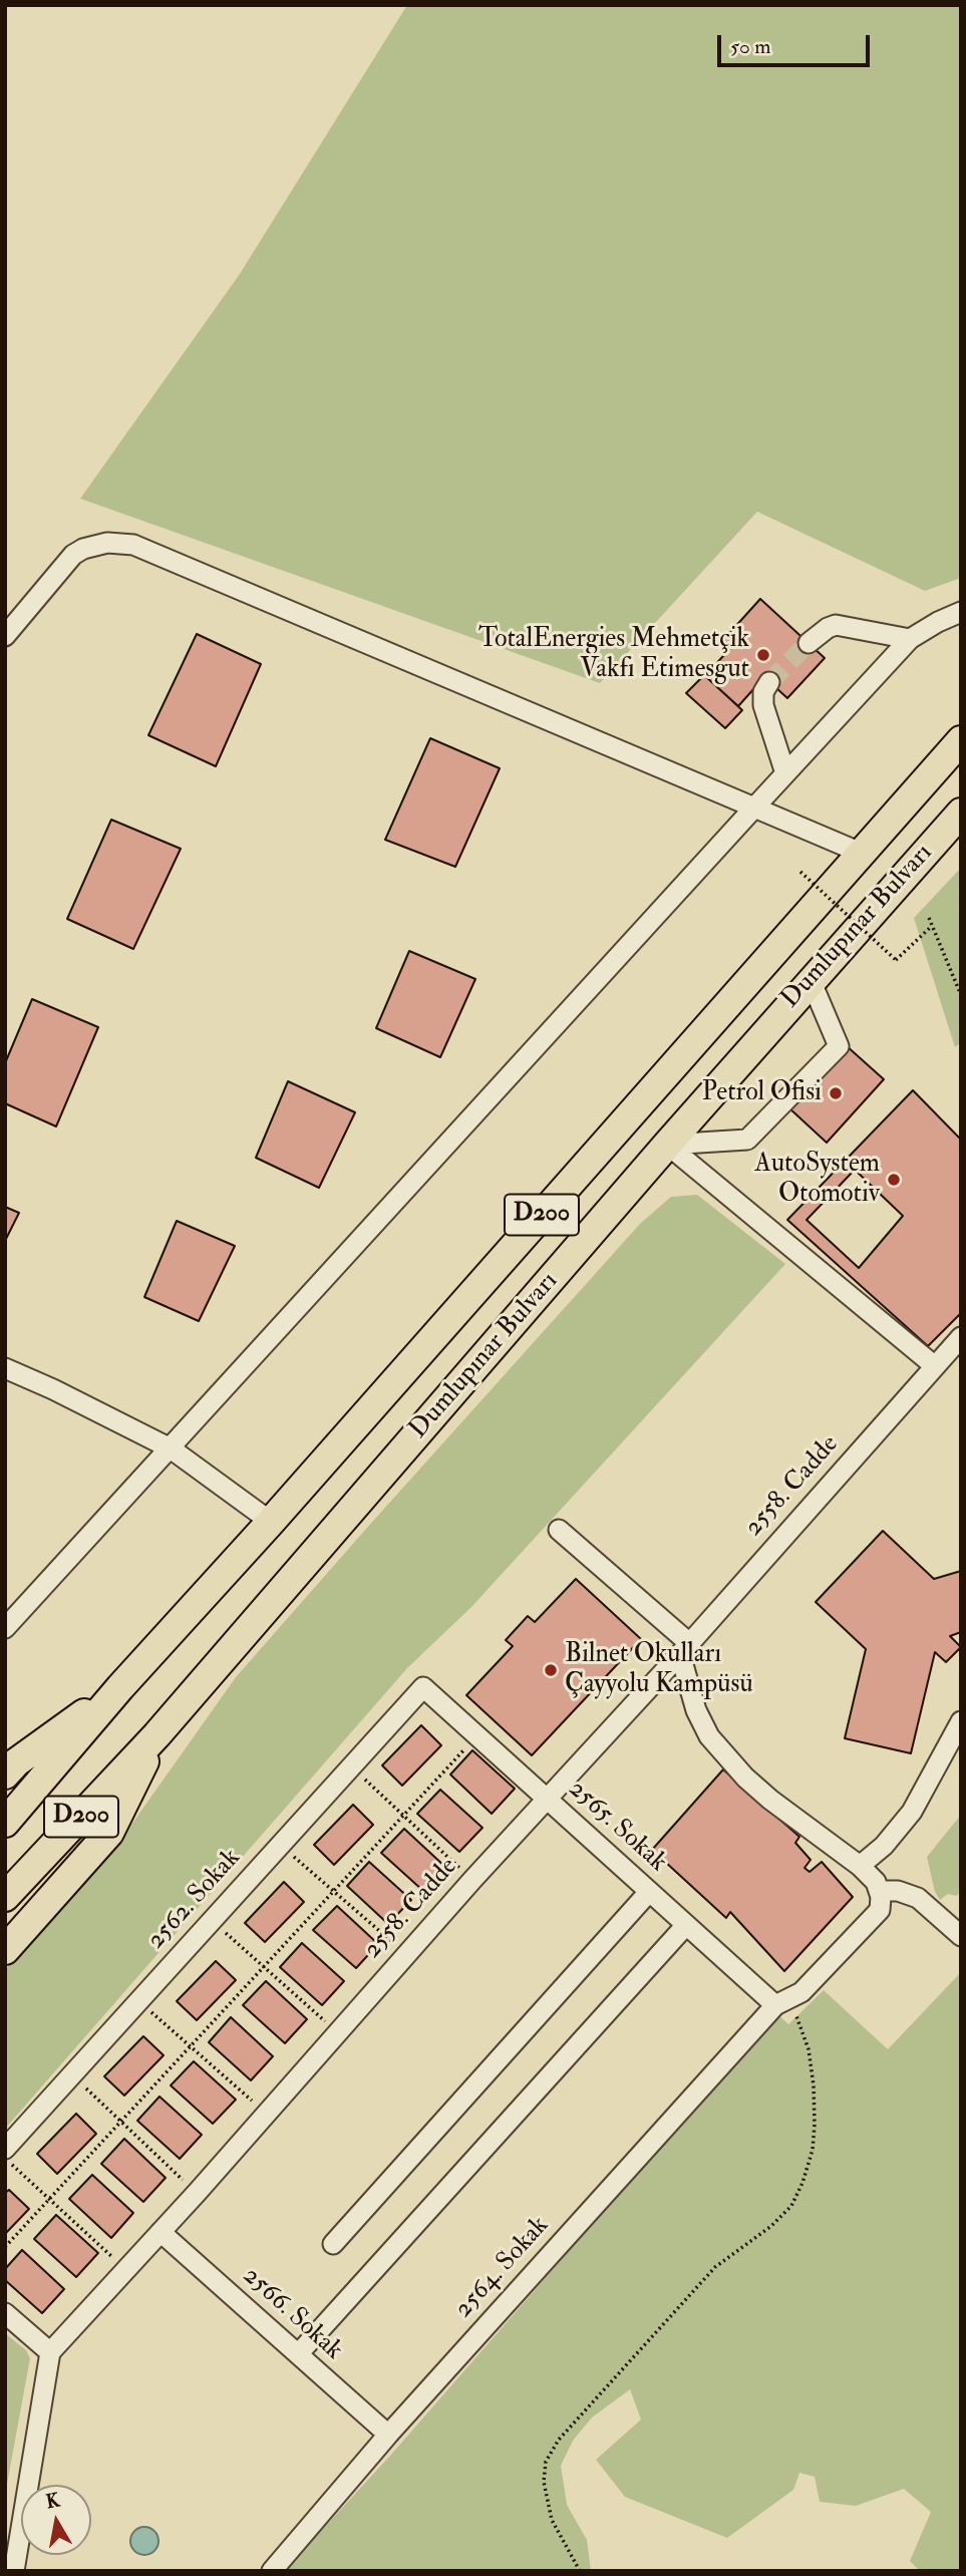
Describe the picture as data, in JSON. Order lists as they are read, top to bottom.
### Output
{
  "streets": {
    "highway": ["Dumlupınar Bulvarı", "D200"],
    "street": [
      "2558. Cadde",
      "2565. Sokak",
      "2562. Sokak",
      "2564. Sokak",
      "2566. Sokak"
    ]
  },
  "crossings": [
    ["2558. Cadde", "2565. Sokak"],
    ["2558. Cadde", "2566. Sokak"],
    ["2565. Sokak", "2562. Sokak"],
    ["2565. Sokak", "2564. Sokak"],
    ["2564. Sokak", "2566. Sokak"]
  ],
  "places": [
    "TotalEnergies Mehmetçik Vakfı Etimesgut",
    "Petrol Ofisi",
    "AutoSystem Otomotiv",
    "Bilnet Okulları Çayyolu Kampüsü"
  ],
  "scale_bar": "50 m",
  "north": "top"
}
